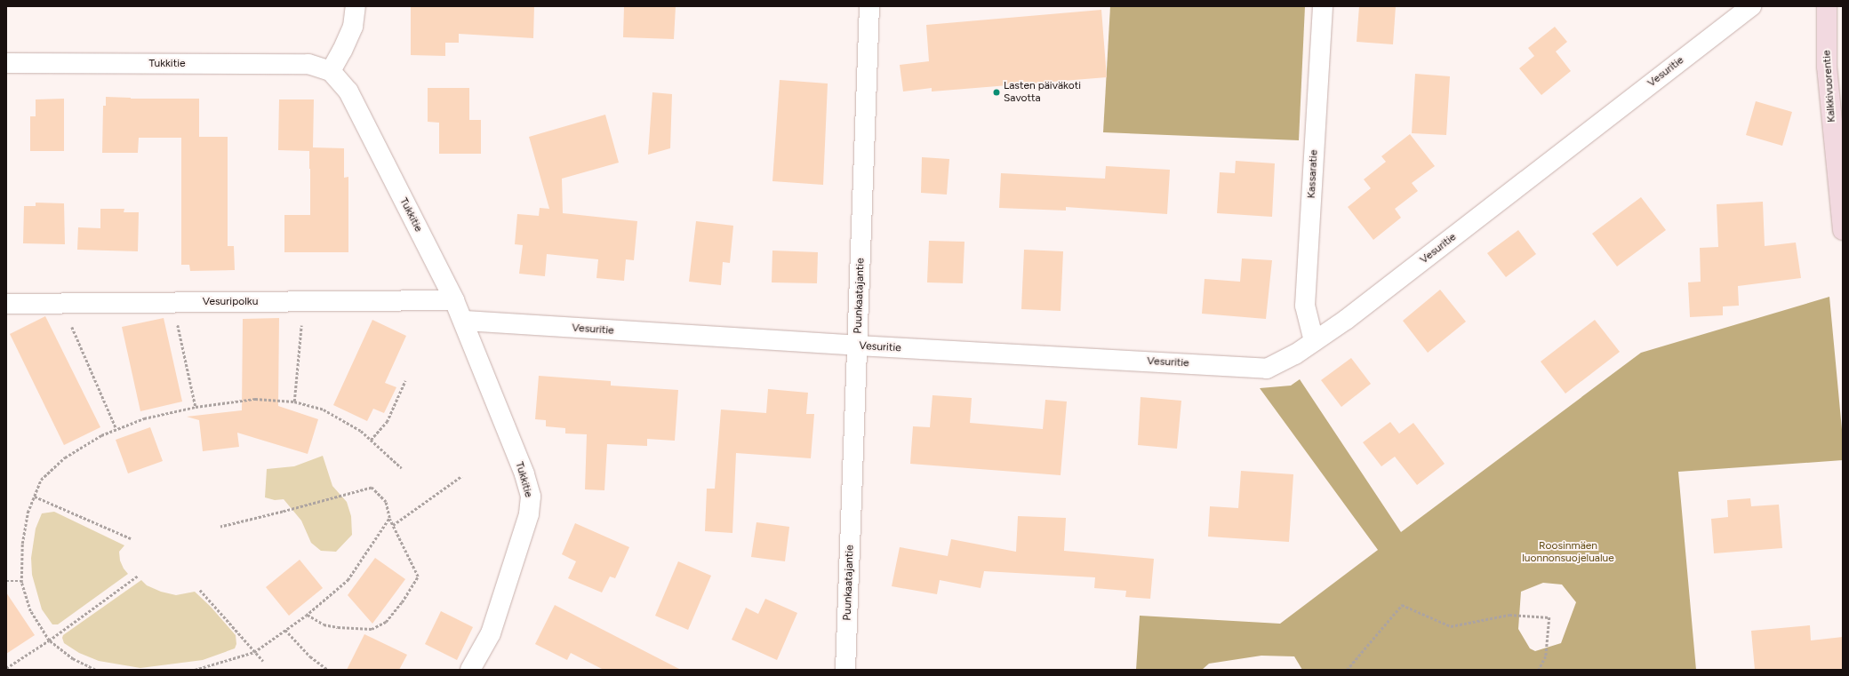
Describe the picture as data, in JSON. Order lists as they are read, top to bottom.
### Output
{
  "streets": {
    "street": [
      "Tukkitie",
      "Vesuritie",
      "Kalkkivuorentie",
      "Kassaratie",
      "Puunkaatajantie",
      "Vesuripolku"
    ]
  },
  "crossings": [
    ["Tukkitie", "Vesuritie"],
    ["Tukkitie", "Vesuripolku"],
    ["Vesuritie", "Kassaratie"],
    ["Vesuritie", "Puunkaatajantie"]
  ],
  "parks": ["Roosinmäen luonnonsuojelualue"],
  "places": ["Lasten päiväkoti Savotta"]
}
